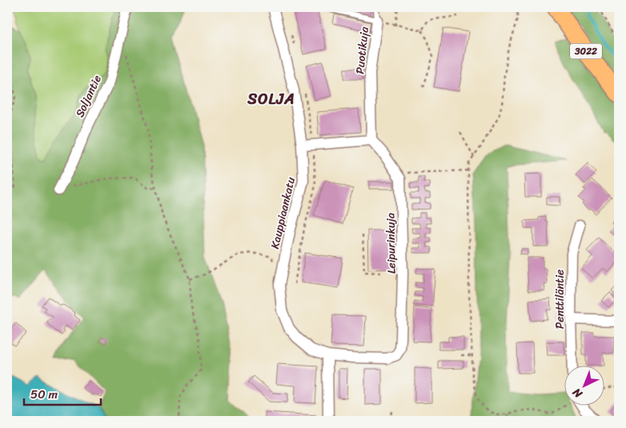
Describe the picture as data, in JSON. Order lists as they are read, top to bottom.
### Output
{
  "streets": {
    "main road": ["3022"],
    "street": [
      "Puotikuja",
      "Soljantie",
      "Kauppiaankatu",
      "Leipurinkuja",
      "Penttiläntie"
    ]
  },
  "crossings": [
    ["Puotikuja", "Leipurinkuja"],
    ["Kauppiaankatu", "Leipurinkuja"]
  ],
  "districts": ["SOLJA"],
  "scale_bar": "50 m",
  "north": "bottom left"
}
